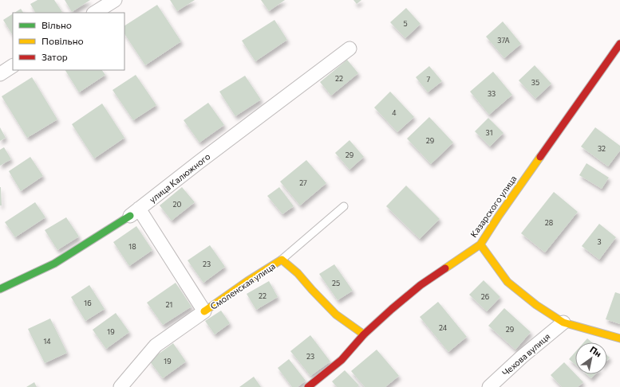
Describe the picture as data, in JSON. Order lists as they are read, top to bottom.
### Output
{
  "streets": {
    "street": [
      "улица Калюжного",
      "Казарского улица",
      "Смоленская улица",
      "Чехова вулиця"
    ]
  },
  "crossings": [
    ["Казарского улица", "Смоленская улица"]
  ],
  "house_numbers": [
    "5",
    "37А",
    "22",
    "7",
    "35",
    "33",
    "4",
    "31",
    "29",
    "32",
    "29",
    "27",
    "20",
    "28",
    "3",
    "18",
    "23",
    "25",
    "22",
    "26",
    "16",
    "21",
    "24",
    "29",
    "19",
    "14",
    "23",
    "19"
  ],
  "legend": ["Вільно", "Повільно", "Затор"],
  "north": "top right"
}
